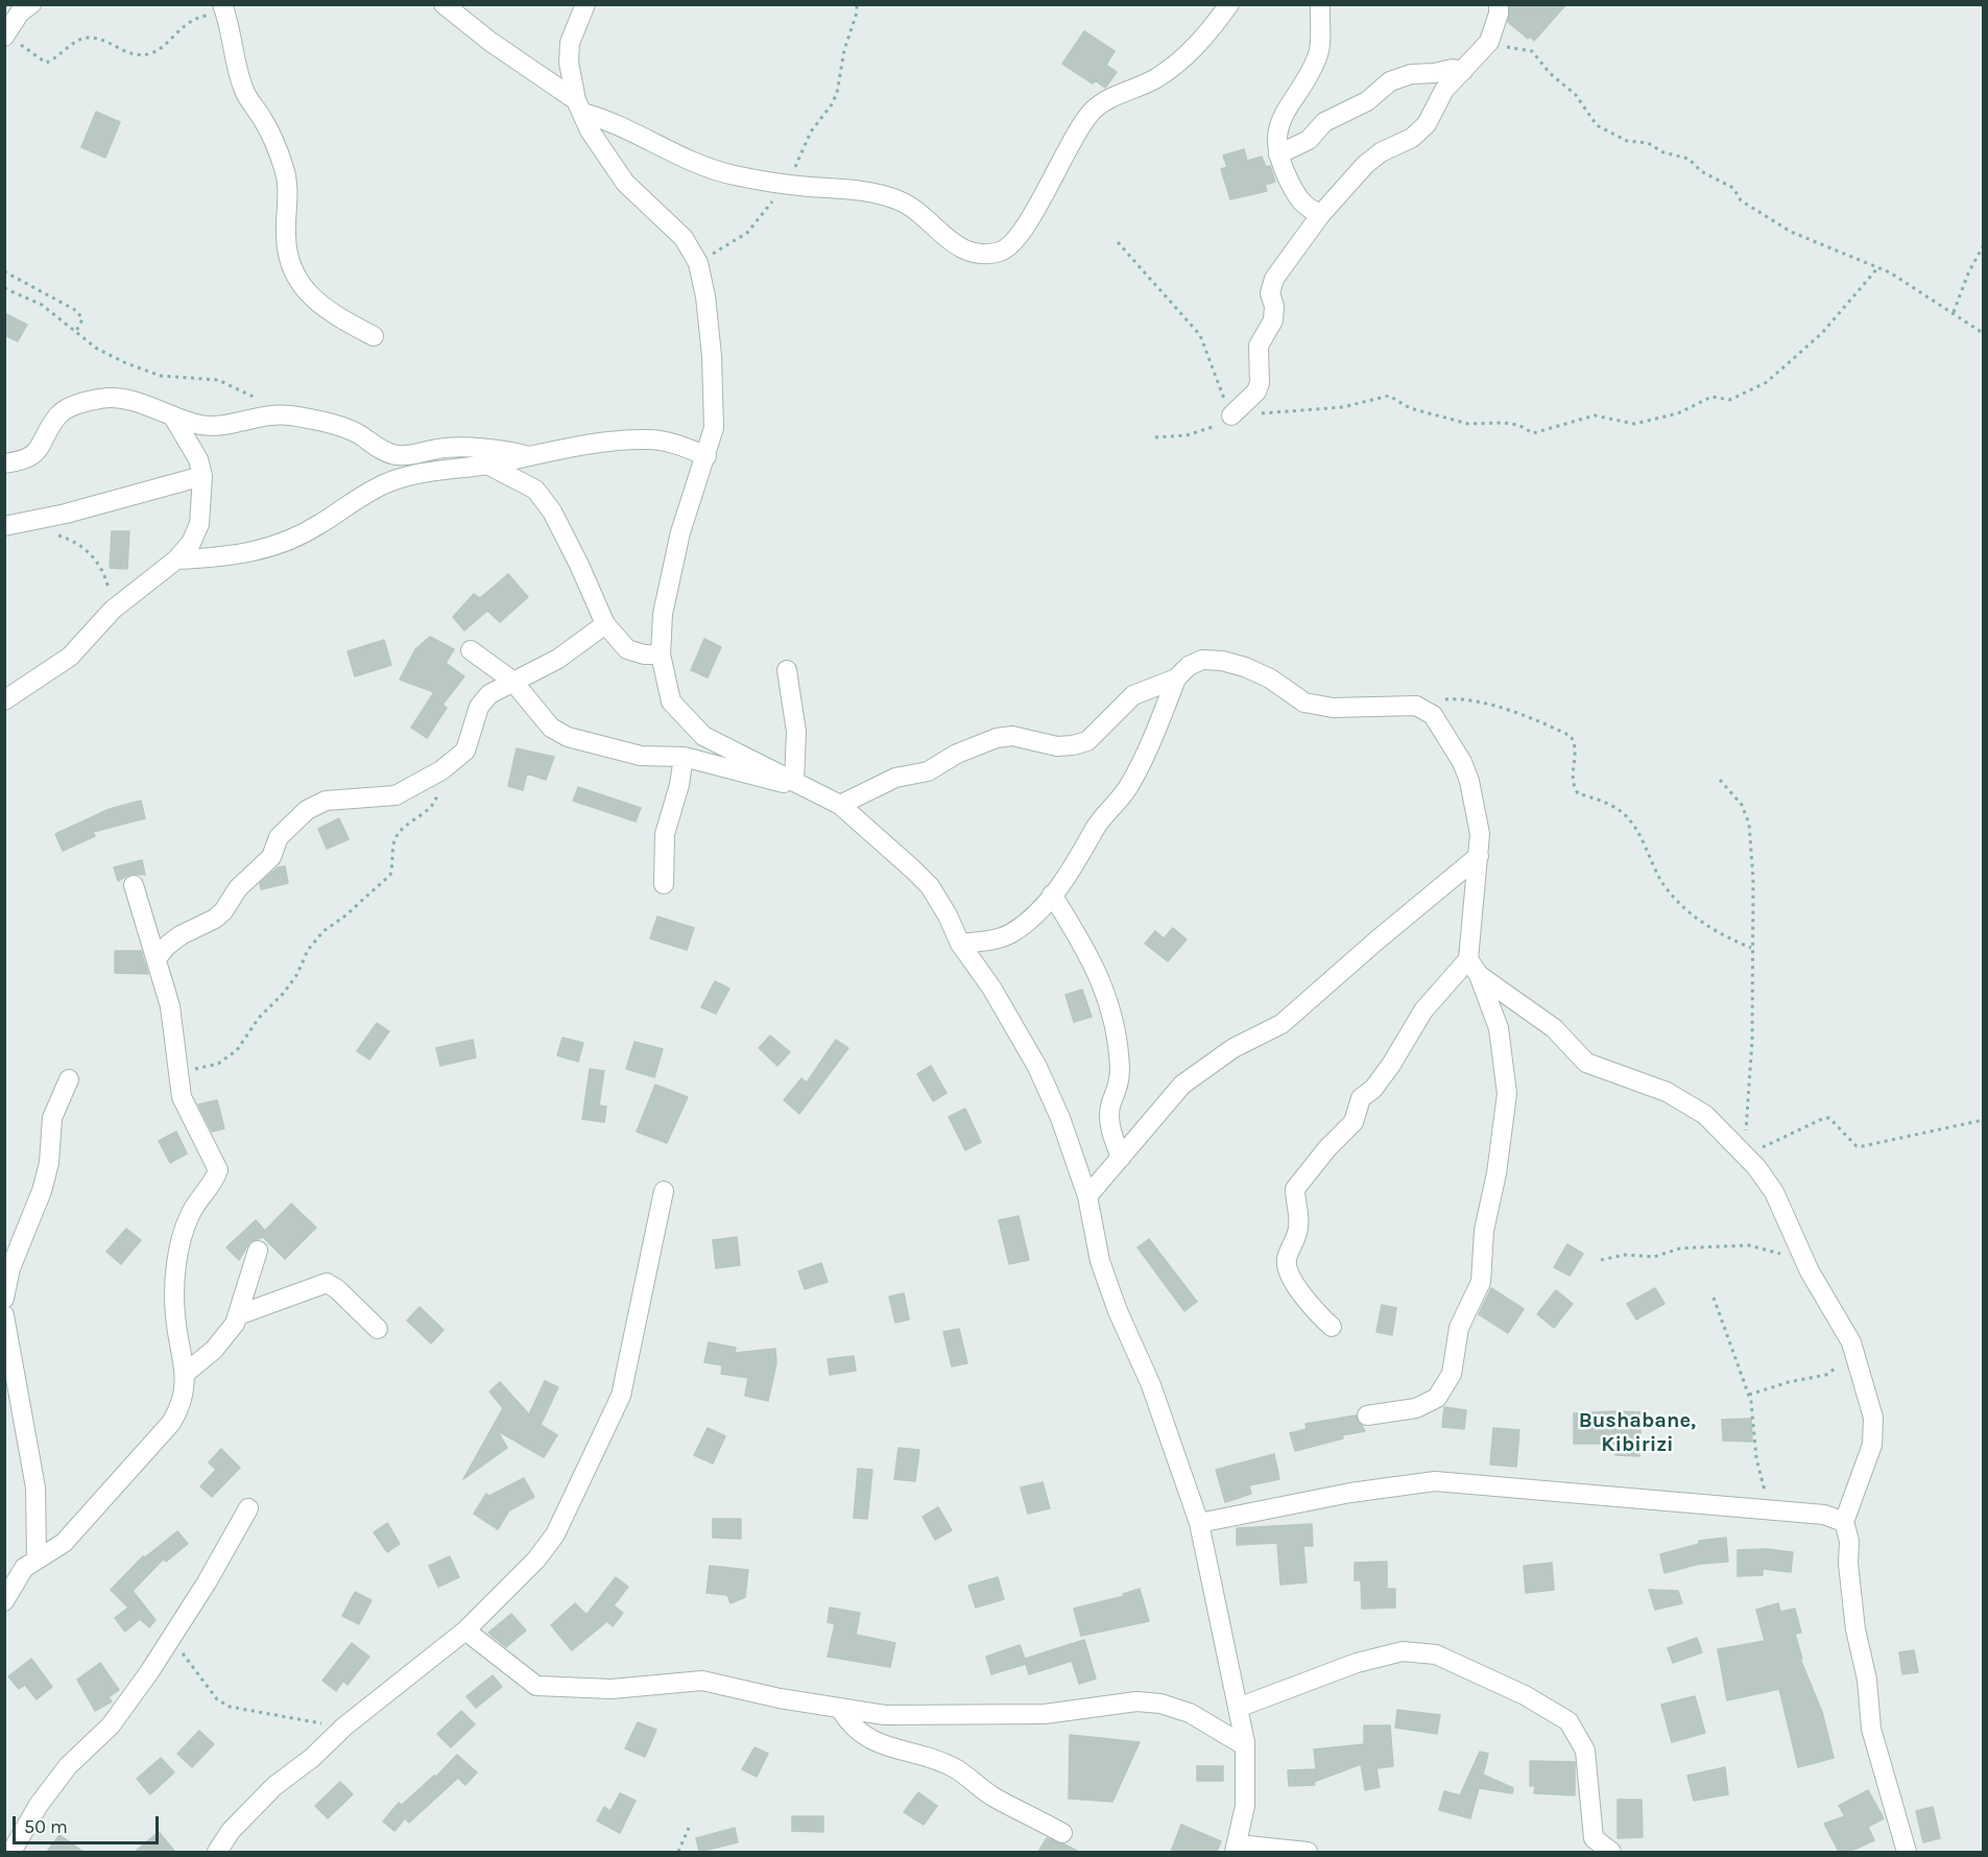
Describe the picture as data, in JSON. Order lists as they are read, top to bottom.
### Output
{
  "districts": ["Bushabane, Kibirizi"],
  "scale_bar": "50 m"
}
